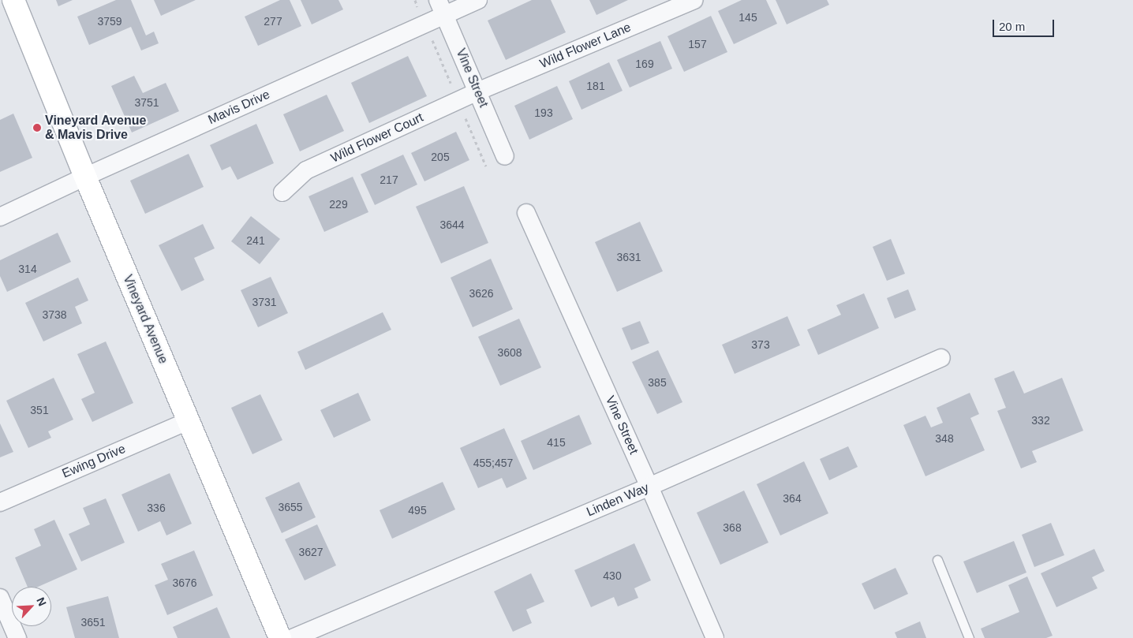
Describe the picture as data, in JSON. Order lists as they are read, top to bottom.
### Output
{
  "streets": {
    "street": [
      "Wild Flower Lane",
      "Vine Street",
      "Mavis Drive",
      "Wild Flower Court",
      "Vineyard Avenue",
      "Ewing Drive",
      "Linden Way"
    ]
  },
  "crossings": [
    ["Wild Flower Lane", "Vine Street"],
    ["Wild Flower Lane", "Wild Flower Court"],
    ["Vine Street", "Mavis Drive"],
    ["Vine Street", "Wild Flower Court"],
    ["Vine Street", "Linden Way"],
    ["Mavis Drive", "Vineyard Avenue"],
    ["Vineyard Avenue", "Ewing Drive"]
  ],
  "places": ["Vineyard Avenue & Mavis Drive"],
  "house_numbers": [
    "145",
    "3759",
    "277",
    "157",
    "169",
    "181",
    "3751",
    "193",
    "205",
    "217",
    "229",
    "3644",
    "241",
    "3631",
    "314",
    "3626",
    "3731",
    "3738",
    "373",
    "3608",
    "385",
    "351",
    "332",
    "348",
    "415",
    "455;457",
    "364",
    "3655",
    "336",
    "495",
    "368",
    "3627",
    "430",
    "3676",
    "3651"
  ],
  "scale_bar": "20 m",
  "north": "top right"
}
